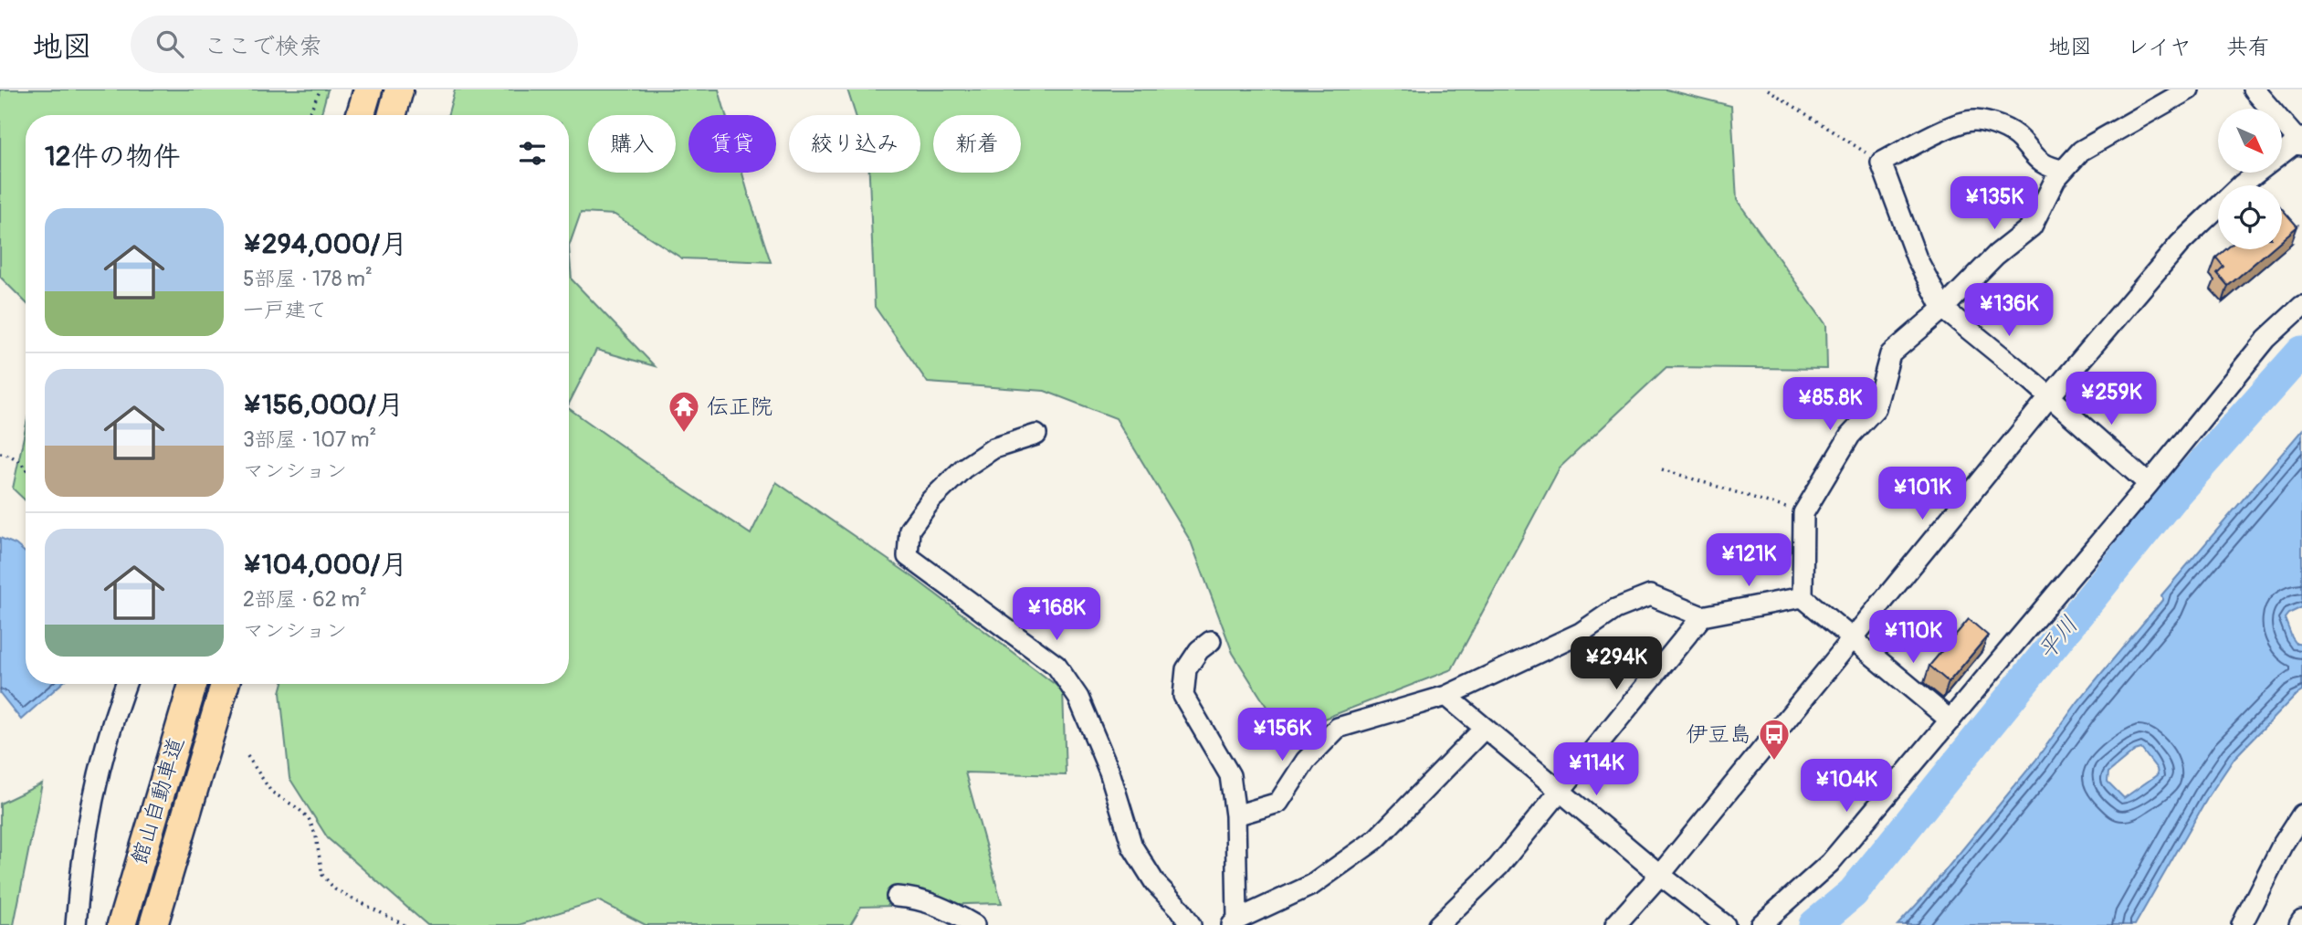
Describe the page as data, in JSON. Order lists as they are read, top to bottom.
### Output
{
  "streets": {
    "highway": ["館山自動車道"]
  },
  "water": ["平川"],
  "places": {
    "temple": ["伝正院"],
    "bus stop": ["伊豆島"]
  },
  "north": "bottom right",
  "page": {
    "header": "地図",
    "search": "ここで検索",
    "nav": ["地図", "レイヤ", "共有"],
    "chip": [
      "購入",
      "賃貸",
      "絞り込み",
      "新着"
    ],
    "heading": "12件の物件",
    "price": [
      "¥135K",
      "¥136K",
      "¥259K",
      "¥85.8K",
      "¥101K",
      "¥121K",
      "¥168K",
      "¥110K",
      "¥294K",
      "¥156K",
      "¥114K",
      "¥104K"
    ],
    "list": [
      {
        "name": "¥294,000/月",
        "note": "5部屋 · 178 m² · 一戸建て"
      },
      {
        "name": "¥156,000/月",
        "note": "3部屋 · 107 m² · マンション"
      },
      {
        "name": "¥104,000/月",
        "note": "2部屋 · 62 m² · マンション"
      }
    ]
  }
}
